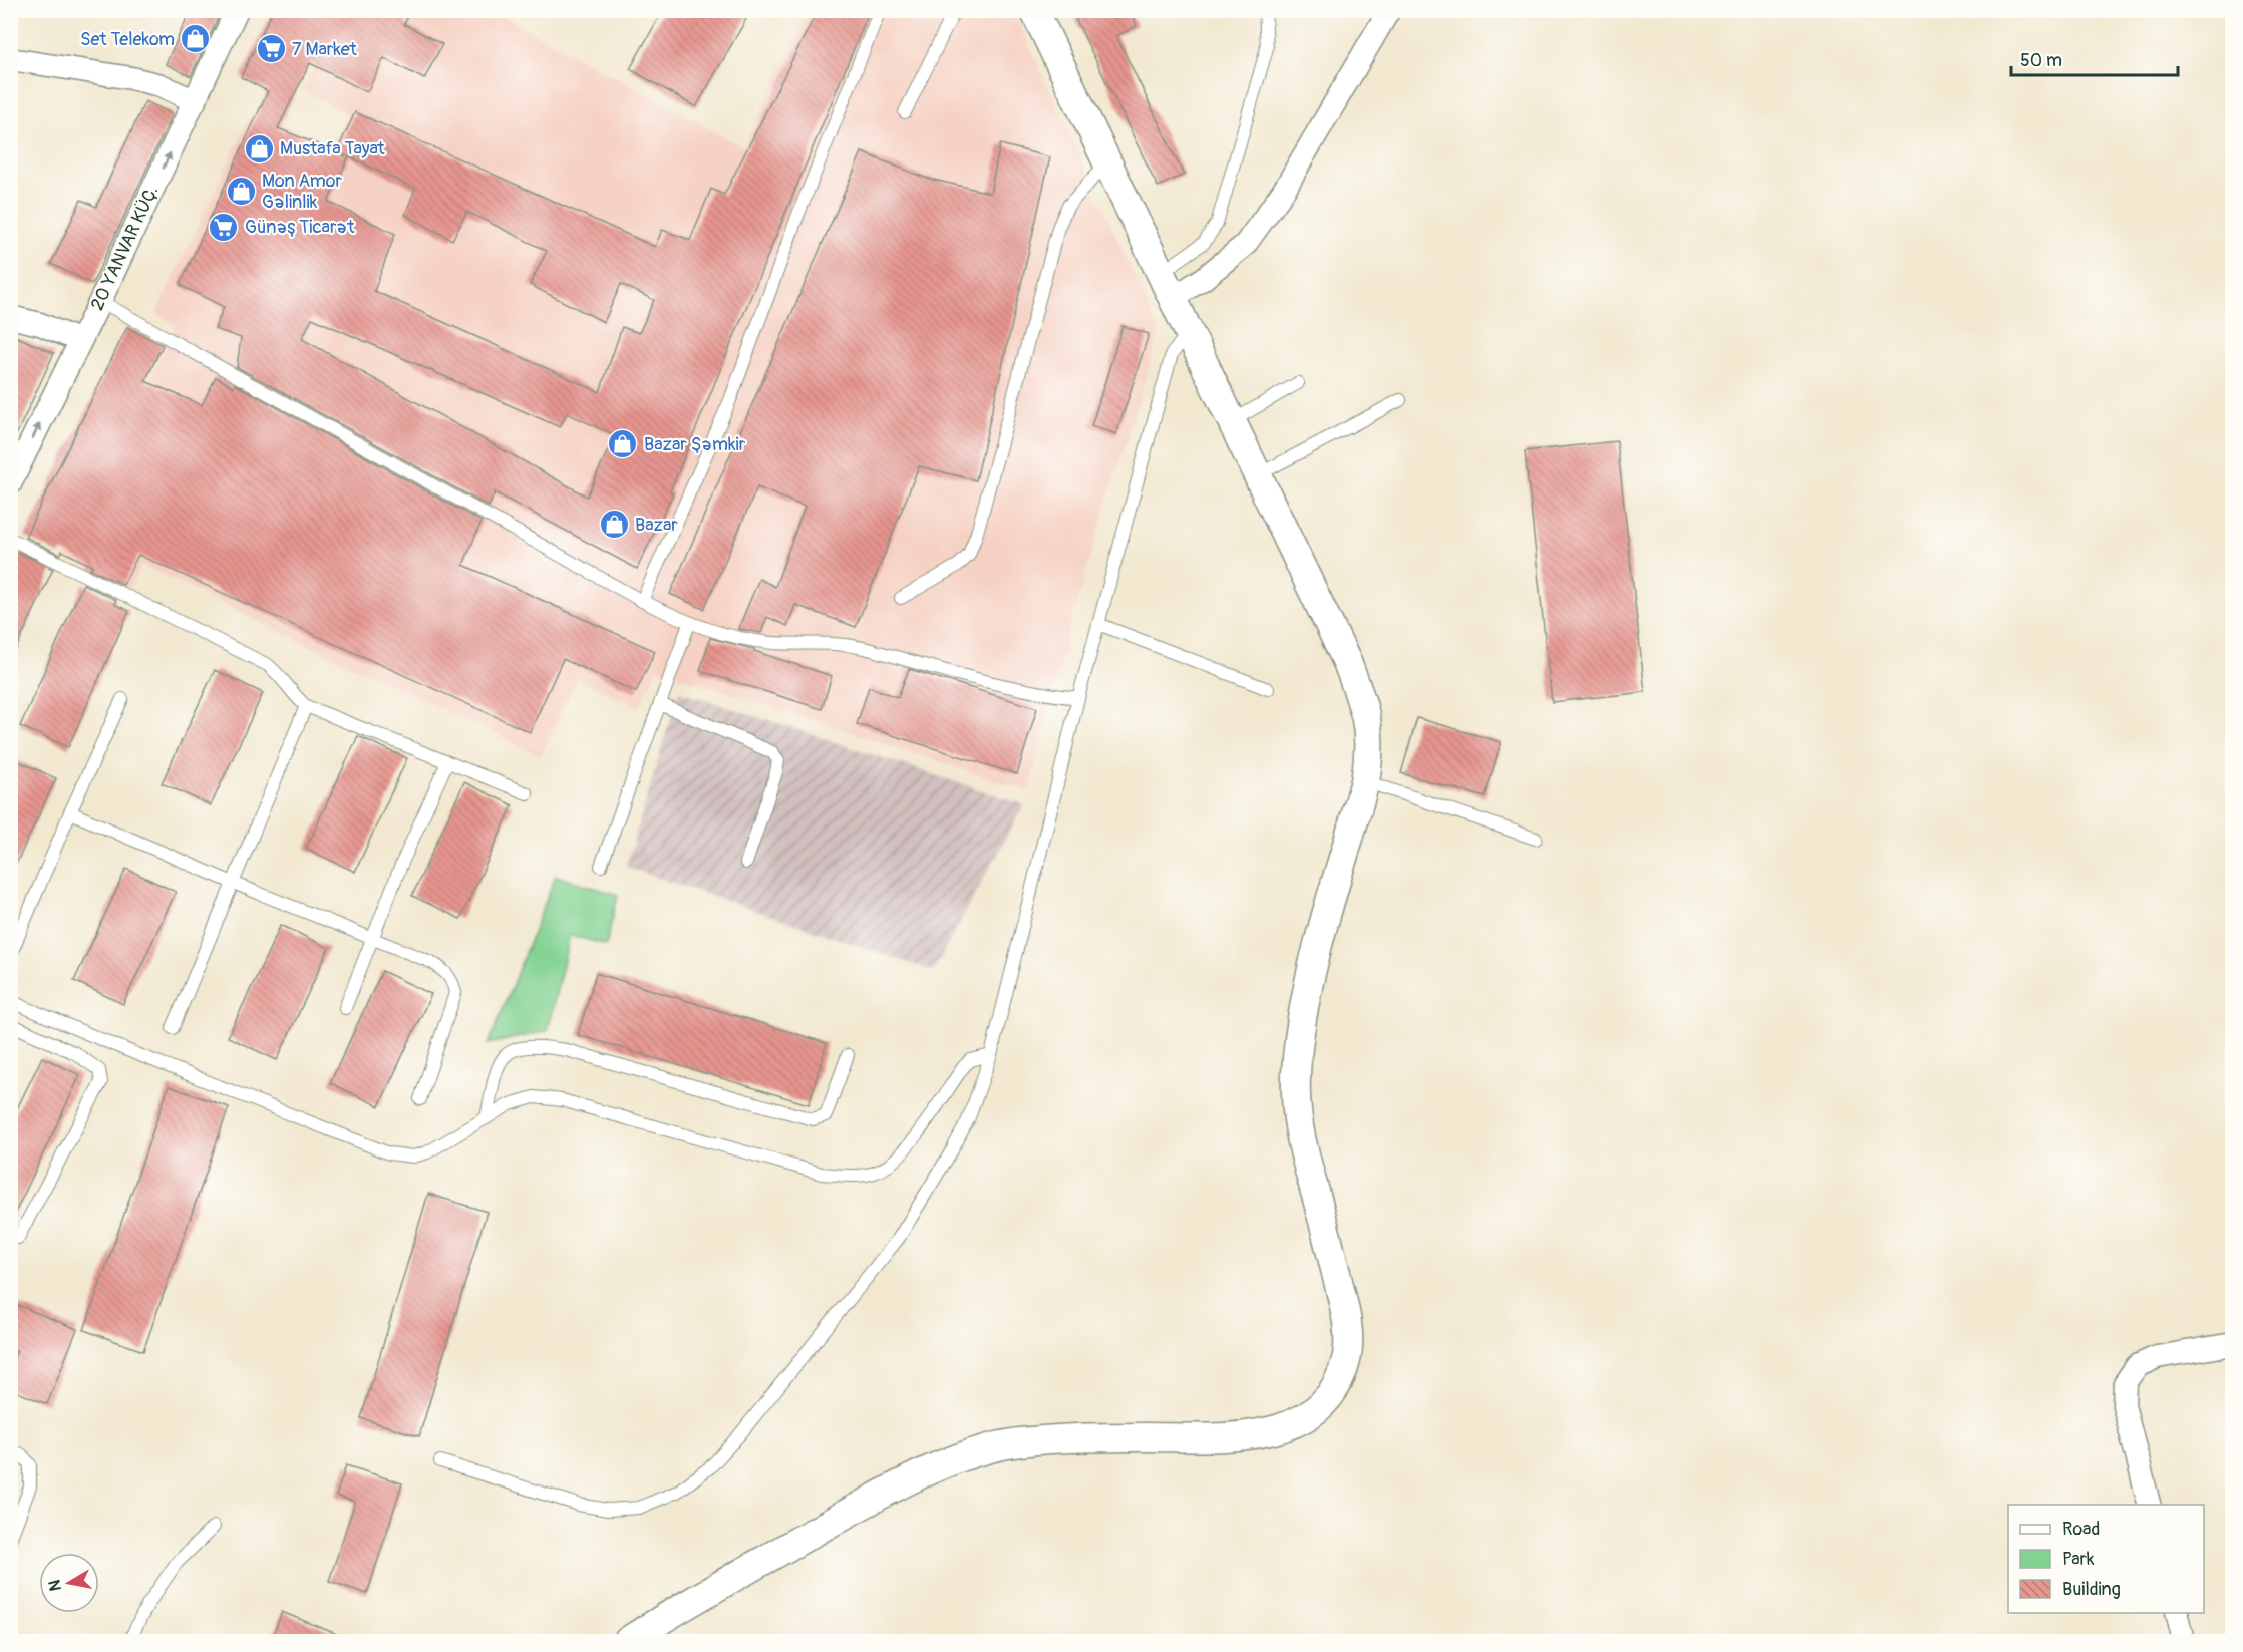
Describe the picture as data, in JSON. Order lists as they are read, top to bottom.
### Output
{
  "streets": {
    "street": ["20 YANVAR KÜÇ."]
  },
  "one_way": ["20 YANVAR KÜÇ."],
  "places": {
    "shop": [
      "Set Telekom",
      "Mustafa Tayat",
      "Mon Amor Gəlinlik",
      "Bazar Şəmkir",
      "Bazar"
    ],
    "supermarket": ["7 Market", "Günəş Ticarət"]
  },
  "legend": ["Road", "Park", "Building"],
  "scale_bar": "50 m",
  "north": "left"
}
